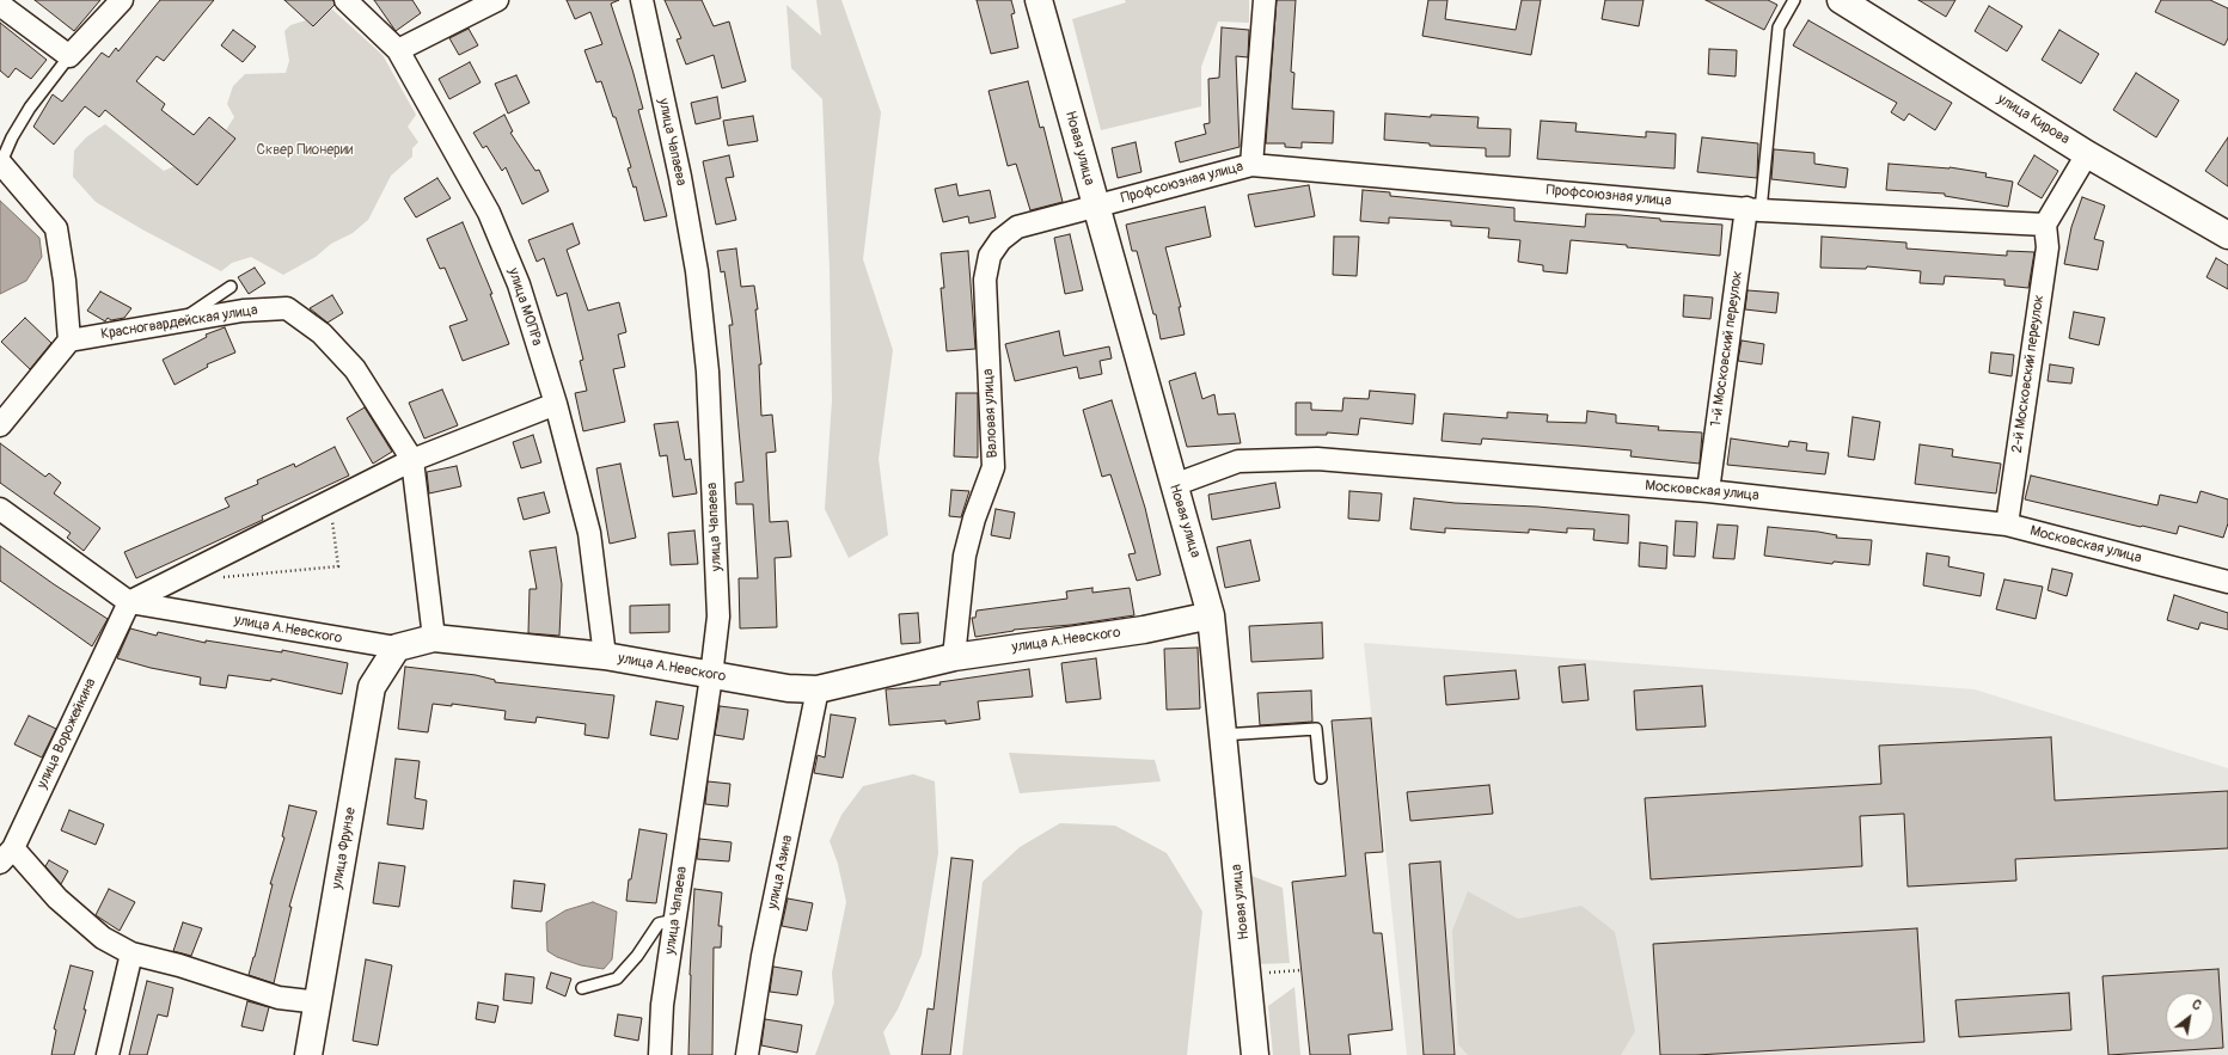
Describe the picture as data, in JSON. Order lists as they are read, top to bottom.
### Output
{
  "streets": {
    "street": [
      "улица Кирова",
      "улица Чапаева",
      "Новая улица",
      "Профсоюзная улица",
      "улица МОПРа",
      "Красногвардейская улица",
      "1-й Московский переулок",
      "2-й Московский переулок",
      "Валовая улица",
      "Московская улица",
      "улица А.Невского",
      "улица Ворожейкина",
      "улица Фрунзе",
      "улица Азина"
    ]
  },
  "crossings": [
    ["улица Чапаева", "улица А.Невского"],
    ["Новая улица", "Профсоюзная улица"],
    ["Новая улица", "Московская улица"],
    ["Новая улица", "улица А.Невского"],
    ["Профсоюзная улица", "1-й Московский переулок"],
    ["Профсоюзная улица", "2-й Московский переулок"],
    ["Профсоюзная улица", "Валовая улица"],
    ["улица МОПРа", "улица А.Невского"],
    ["1-й Московский переулок", "Московская улица"],
    ["2-й Московский переулок", "Московская улица"],
    ["Валовая улица", "улица А.Невского"],
    ["улица А.Невского", "улица Ворожейкина"],
    ["улица А.Невского", "улица Фрунзе"],
    ["улица А.Невского", "улица Азина"]
  ],
  "parks": ["Сквер Пионерии"],
  "north": "top right"
}
